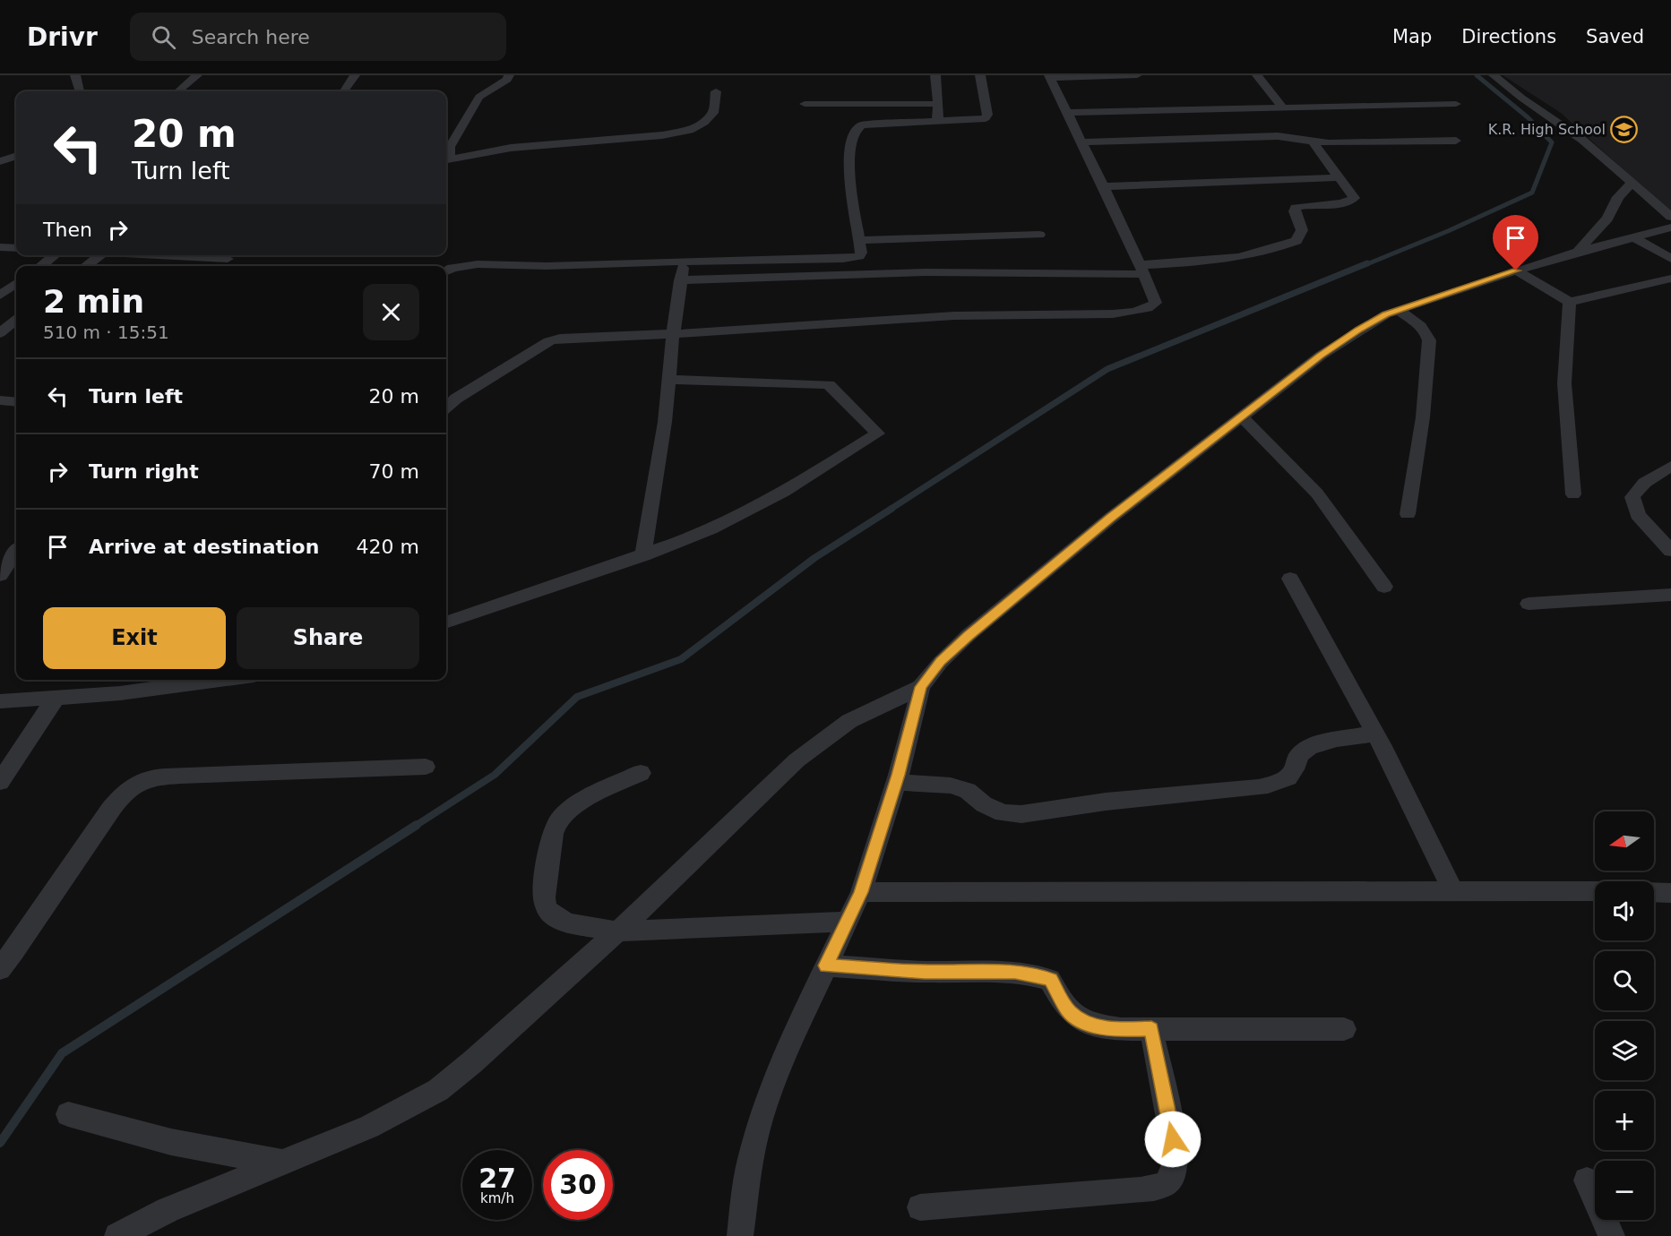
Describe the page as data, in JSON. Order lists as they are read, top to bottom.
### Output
{
  "places": {
    "school or university": ["K.R. High School"]
  },
  "north": "left",
  "page": {
    "header": "Drivr",
    "search": "Search here",
    "nav": ["Map", "Directions", "Saved"],
    "turn": ["20 m", "Turn left"],
    "then": "Then",
    "heading": ["2 min", "510 m · 15:51"],
    "list": [
      {
        "name": "Turn left",
        "value": "20 m"
      },
      {
        "name": "Turn right",
        "value": "70 m"
      },
      {
        "name": "Arrive at destination",
        "value": "420 m"
      }
    ],
    "buttons": ["Exit", "Share"],
    "map_buttons": ["+", "−"],
    "speed": "27 km/h",
    "limit": "30"
  }
}
